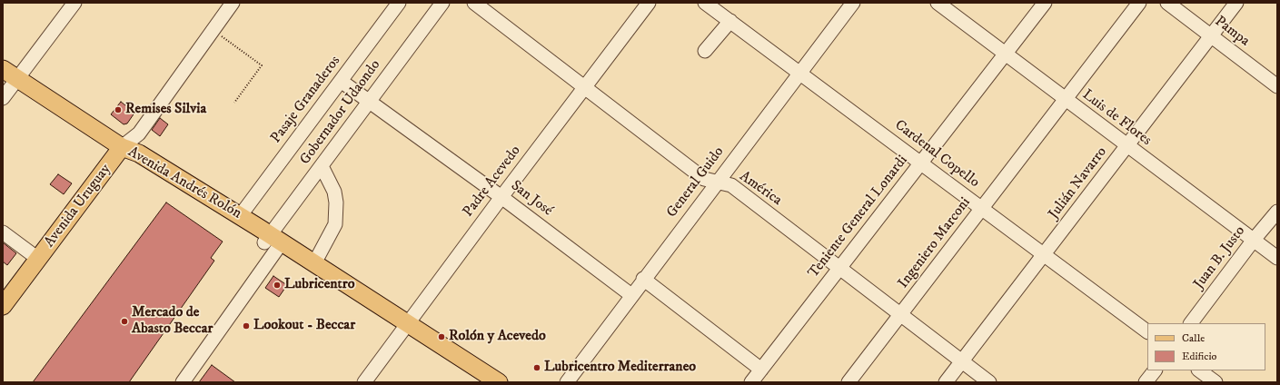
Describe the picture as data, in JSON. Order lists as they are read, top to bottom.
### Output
{
  "streets": {
    "main road": ["Avenida Andrés Rolón", "Avenida Uruguay"],
    "street": [
      "Pampa",
      "Pasaje Granaderos",
      "Gobernador Udaondo",
      "Luis de Flores",
      "Cardenal Copello",
      "Padre Acevedo",
      "General Guido",
      "Julián Navarro",
      "América",
      "San José",
      "Teniente General Lonardi",
      "Ingeniero Marconi",
      "Juan B. Justo"
    ]
  },
  "crossings": [
    ["Pampa", "Julián Navarro"],
    ["Pasaje Granaderos", "Avenida Andrés Rolón"],
    ["Pasaje Granaderos", "San José"],
    ["Gobernador Udaondo", "Avenida Andrés Rolón"],
    ["Gobernador Udaondo", "San José"],
    ["Luis de Flores", "Julián Navarro"],
    ["Luis de Flores", "Teniente General Lonardi"],
    ["Luis de Flores", "Ingeniero Marconi"],
    ["Luis de Flores", "Juan B. Justo"],
    ["Cardenal Copello", "General Guido"],
    ["Cardenal Copello", "Julián Navarro"],
    ["Cardenal Copello", "Teniente General Lonardi"],
    ["Cardenal Copello", "Ingeniero Marconi"],
    ["Padre Acevedo", "Avenida Andrés Rolón"],
    ["Padre Acevedo", "América"],
    ["Padre Acevedo", "San José"],
    ["General Guido", "América"],
    ["General Guido", "San José"],
    ["Avenida Andrés Rolón", "Avenida Uruguay"],
    ["Julián Navarro", "América"],
    ["América", "Teniente General Lonardi"],
    ["América", "Ingeniero Marconi"]
  ],
  "places": [
    "Remises Silvia",
    "Lubricentro",
    "Mercado de Abasto Beccar",
    "Lookout - Beccar",
    "Rolón y Acevedo",
    "Lubricentro Mediterraneo"
  ],
  "legend": ["Calle", "Edificio"]
}
